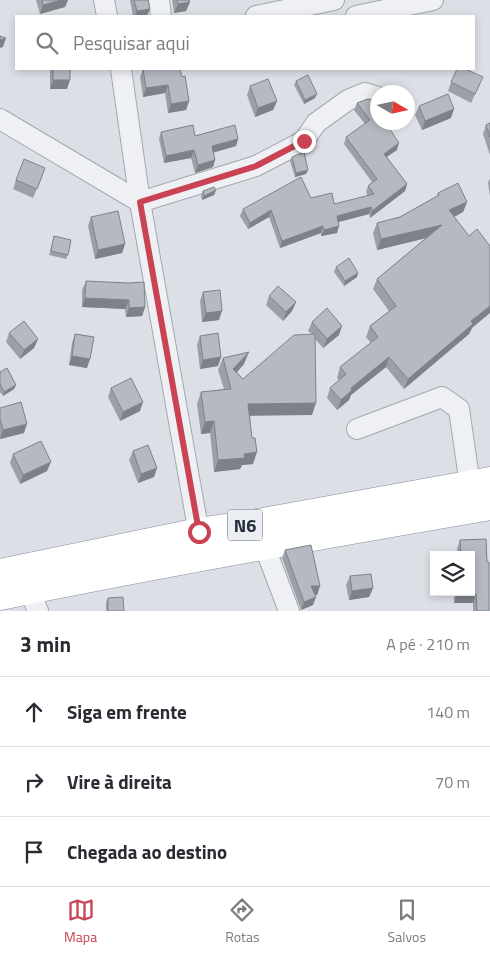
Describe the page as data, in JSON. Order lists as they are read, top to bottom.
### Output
{
  "streets": {
    "highway": ["N6"]
  },
  "north": "right",
  "page": {
    "search": "Pesquisar aqui",
    "heading": ["3 min", "A pé · 210 m"],
    "list": [
      ["Siga em frente", "140 m"],
      ["Vire à direita", "70 m"],
      "Chegada ao destino"
    ],
    "nav": ["Mapa", "Rotas", "Salvos"]
  }
}
